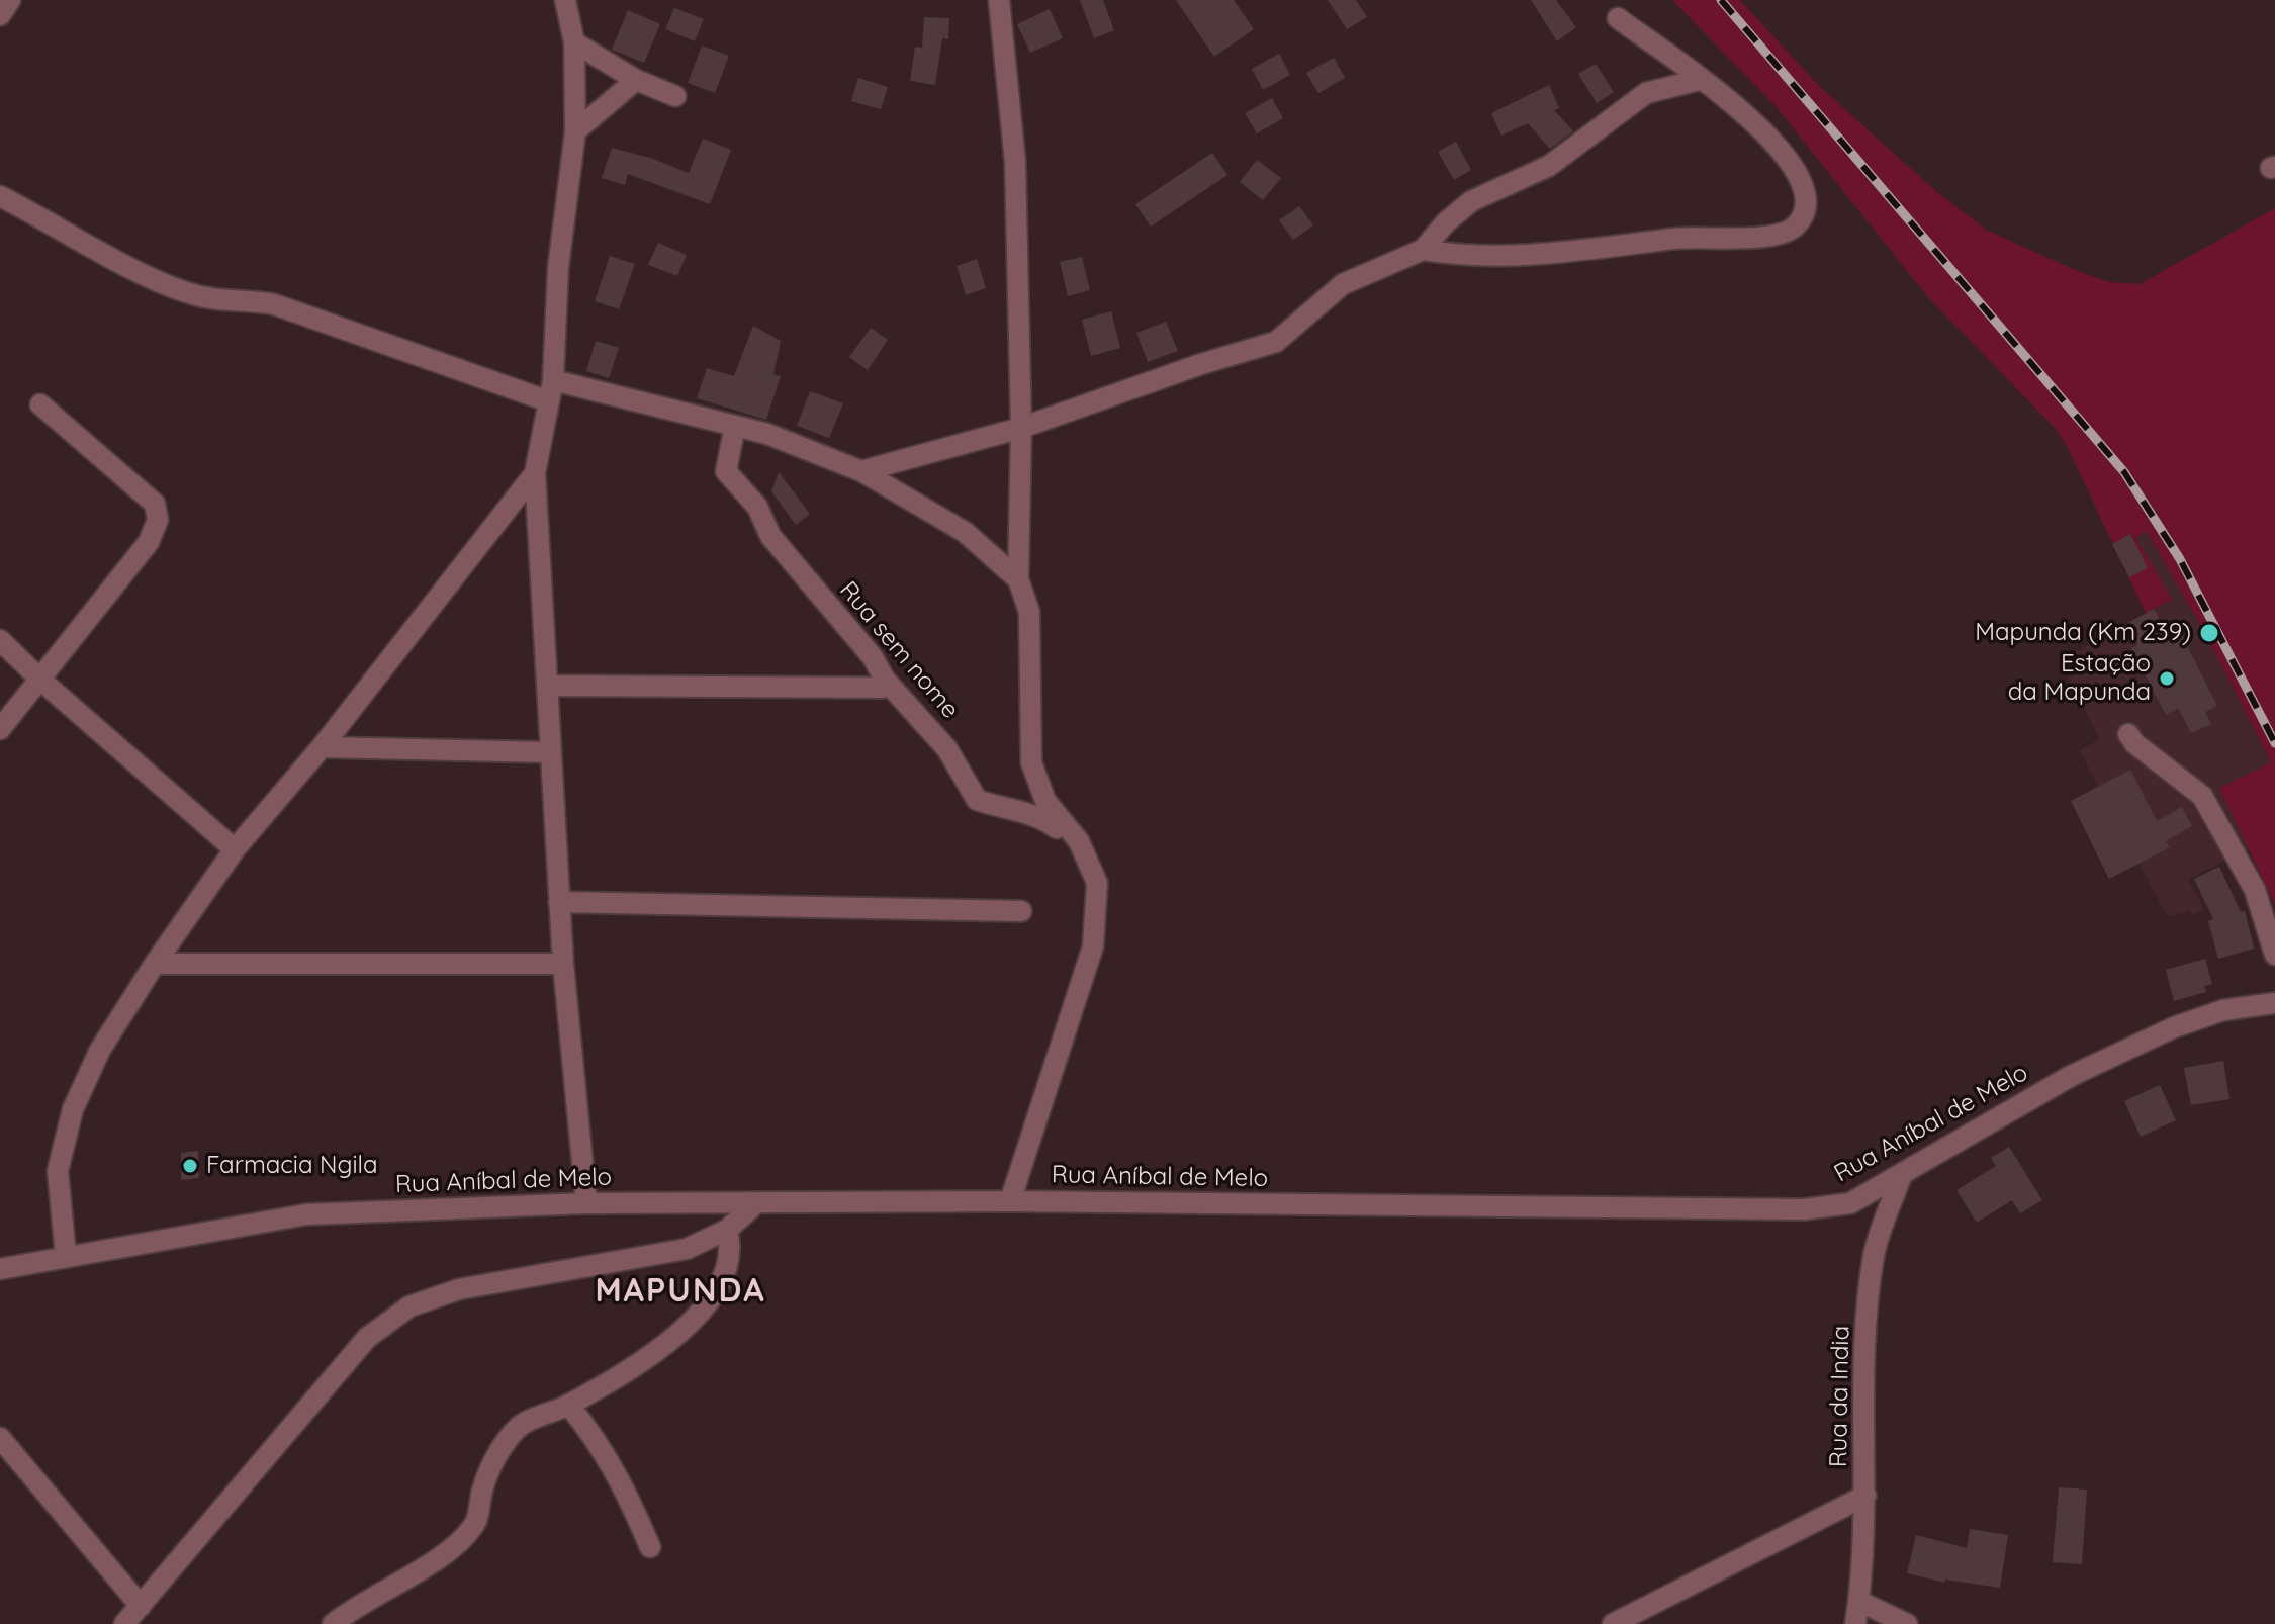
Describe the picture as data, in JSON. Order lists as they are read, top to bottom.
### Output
{
  "streets": {
    "street": ["Rua sem nome", "Rua Aníbal de Melo", "Rua da India"]
  },
  "crossings": [
    ["Rua Aníbal de Melo", "Rua da India"]
  ],
  "districts": ["MAPUNDA"],
  "places": ["Mapunda (Km 239)", "Estação da Mapunda", "Farmacia Ngila"]
}
